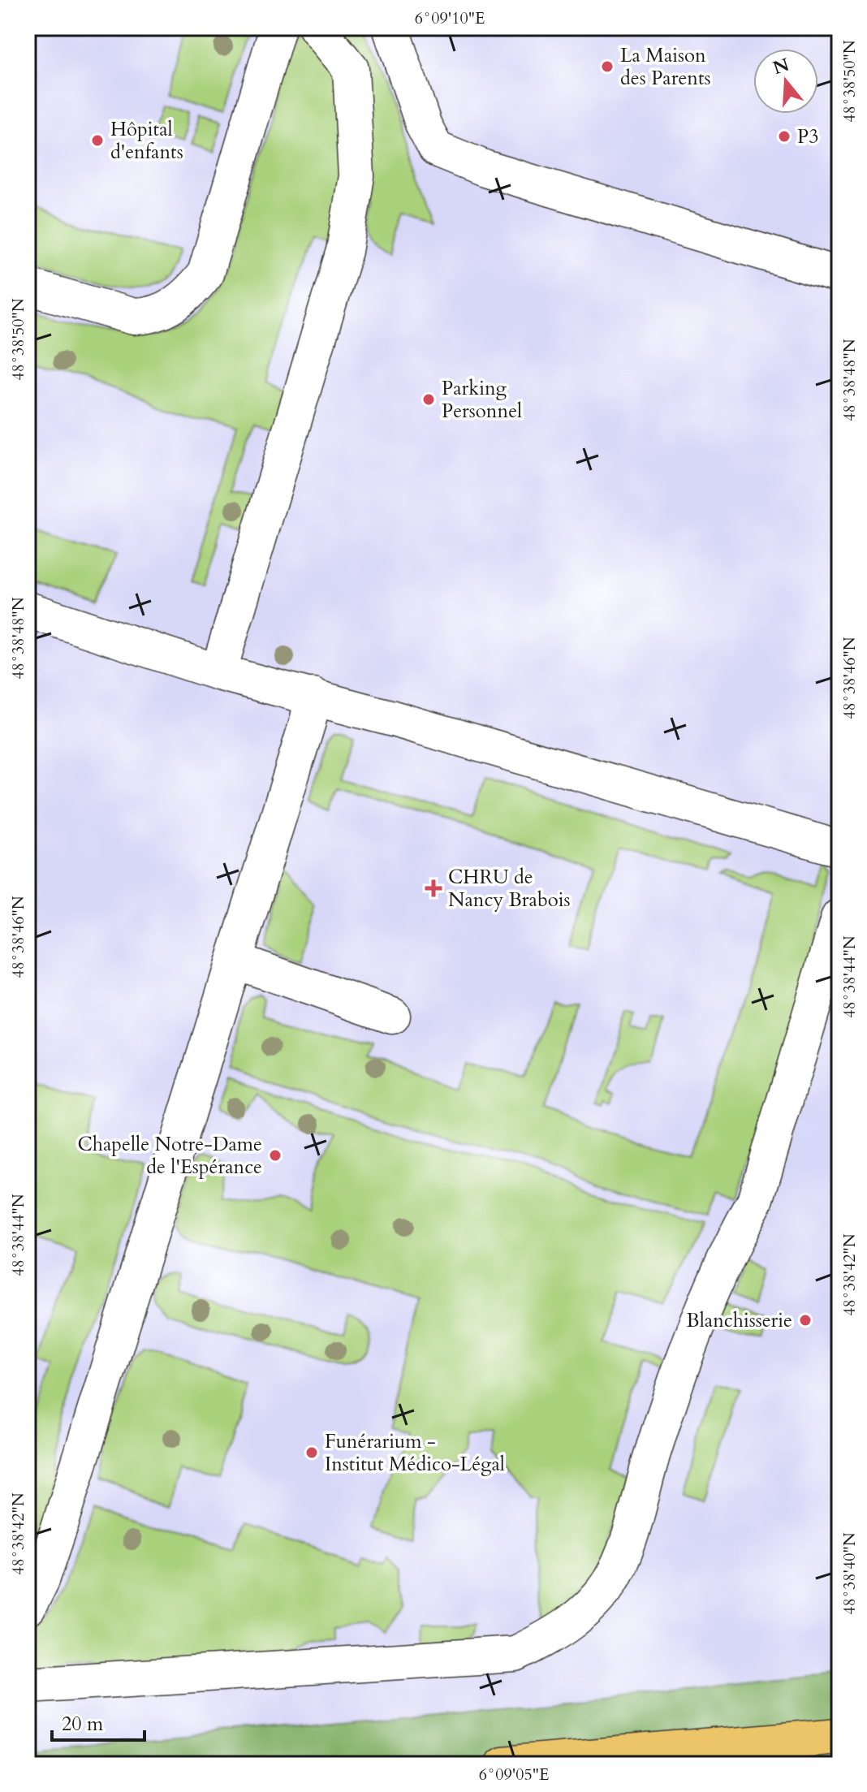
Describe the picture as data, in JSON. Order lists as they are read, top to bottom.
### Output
{
  "places": {
    "other": [
      "La Maison des Parents",
      "P3",
      "Hôpital d'enfants",
      "Parking Personnel",
      "Chapelle Notre-Dame de l'Espérance",
      "Blanchisserie",
      "Funérarium - Institut Médico-Légal"
    ],
    "health": ["CHRU de Nancy Brabois"]
  },
  "scale_bar": "20 m",
  "north": "top",
  "coordinates": [
    "6°09'10\"E",
    "48°38'50\"N",
    "48°38'48\"N",
    "48°38'46\"N",
    "48°38'44\"N",
    "48°38'42\"N",
    "48°38'40\"N",
    "6°09'05\"E"
  ]
}
